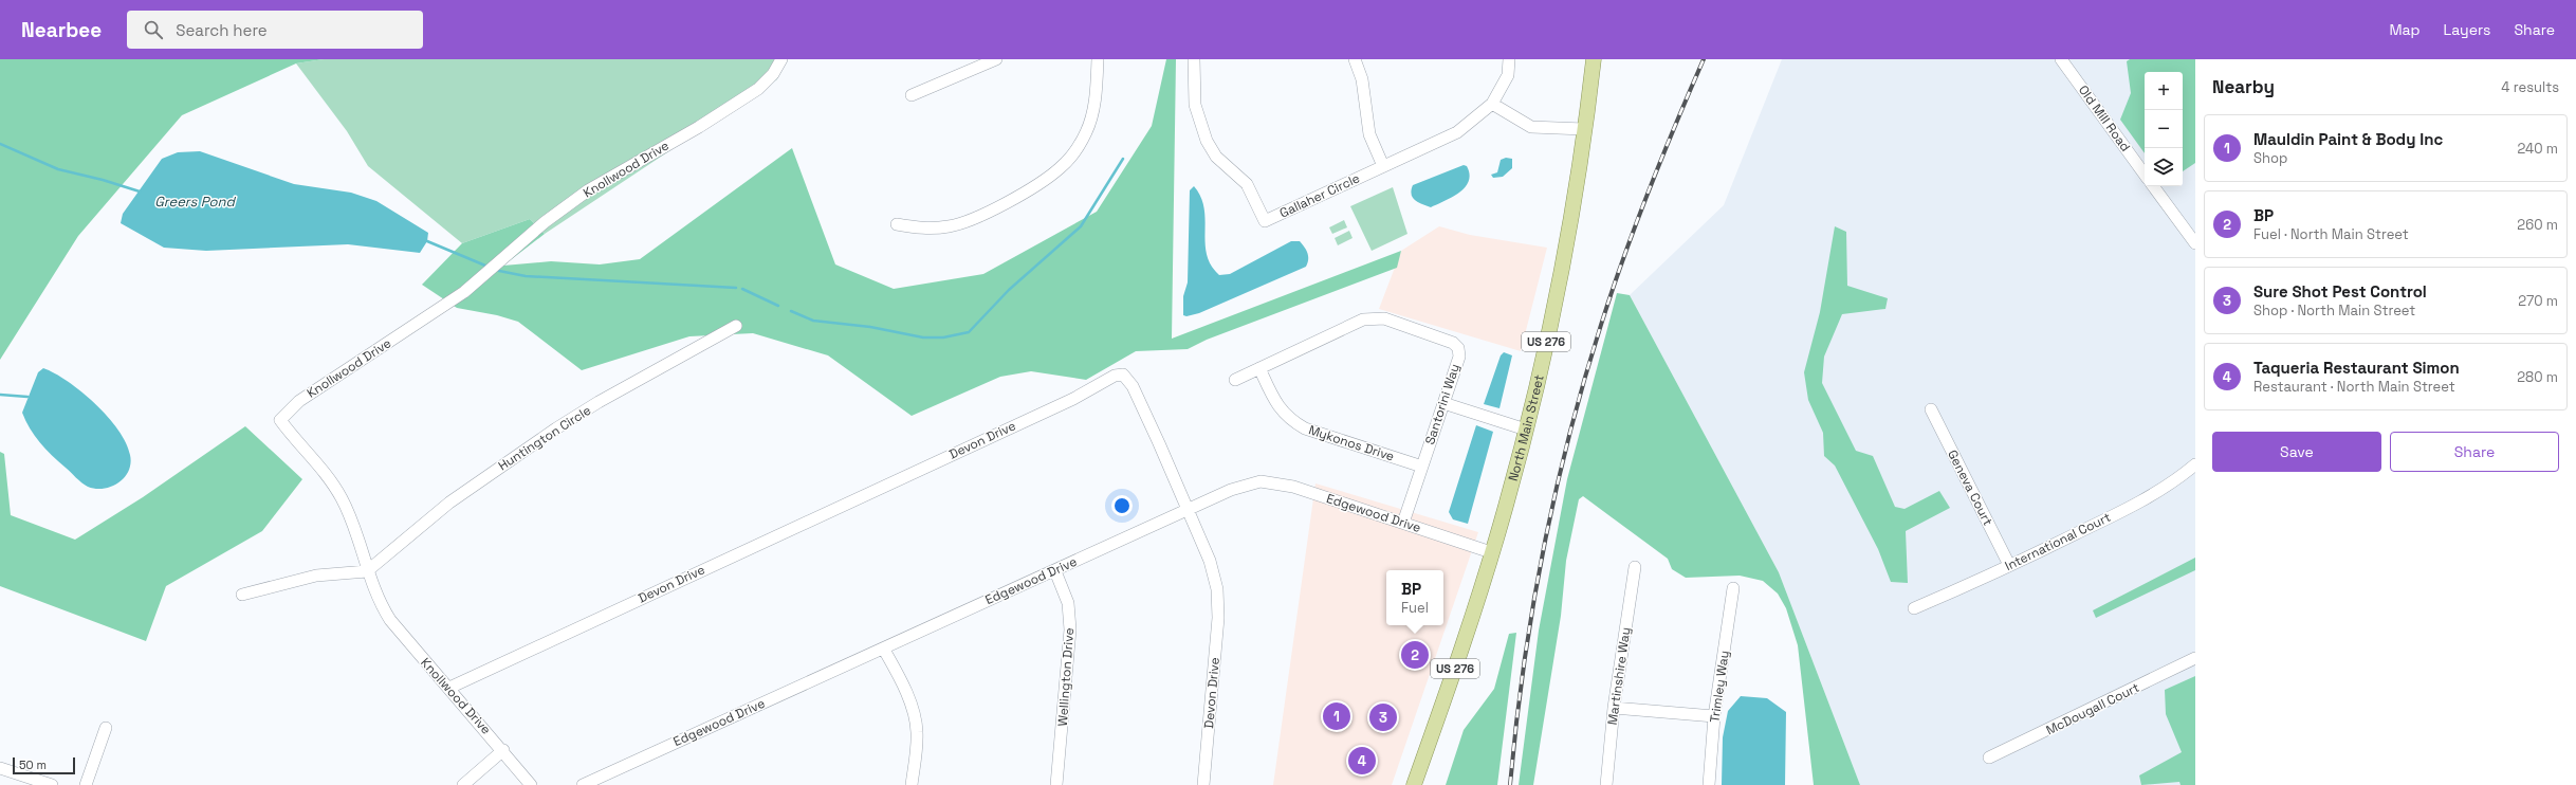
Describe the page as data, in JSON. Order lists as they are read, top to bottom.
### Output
{
  "streets": {
    "main road": ["US 276", "North Main Street"],
    "street": [
      "Old Mill Road",
      "Knollwood Drive",
      "Gallaher Circle",
      "Santorini Way",
      "Huntington Circle",
      "Devon Drive",
      "Mykonos Drive",
      "Geneva Court",
      "Edgewood Drive",
      "International Court",
      "Martinshire Way",
      "Wellington Drive",
      "Trimley Way",
      "McDougall Court"
    ]
  },
  "crossings": [
    ["Knollwood Drive", "Huntington Circle"],
    ["Knollwood Drive", "Devon Drive"],
    ["Santorini Way", "Mykonos Drive"],
    ["Santorini Way", "Edgewood Drive"],
    ["North Main Street", "Edgewood Drive"],
    ["Devon Drive", "Edgewood Drive"],
    ["Geneva Court", "International Court"],
    ["Edgewood Drive", "Wellington Drive"]
  ],
  "water": ["Greers Pond"],
  "scale_bar": "50 m",
  "page": {
    "header": "Nearbee",
    "search": "Search here",
    "nav": ["Map", "Layers", "Share"],
    "heading": ["Nearby", "4 results"],
    "map_buttons": ["+", "−"],
    "list": [
      {
        "mark": "1",
        "name": "Mauldin Paint & Body Inc",
        "note": "Shop",
        "value": "240 m"
      },
      {
        "mark": "2",
        "name": "BP",
        "note": "Fuel · North Main Street",
        "value": "260 m"
      },
      {
        "mark": "3",
        "name": "Sure Shot Pest Control",
        "note": "Shop · North Main Street",
        "value": "270 m"
      },
      {
        "mark": "4",
        "name": "Taqueria Restaurant Simon",
        "note": "Restaurant · North Main Street",
        "value": "280 m"
      }
    ],
    "buttons": ["Save", "Share"],
    "popup": ["BP", "Fuel"],
    "pins": [
      "2",
      "1",
      "3",
      "4"
    ],
    "scale": "50 m"
  }
}
